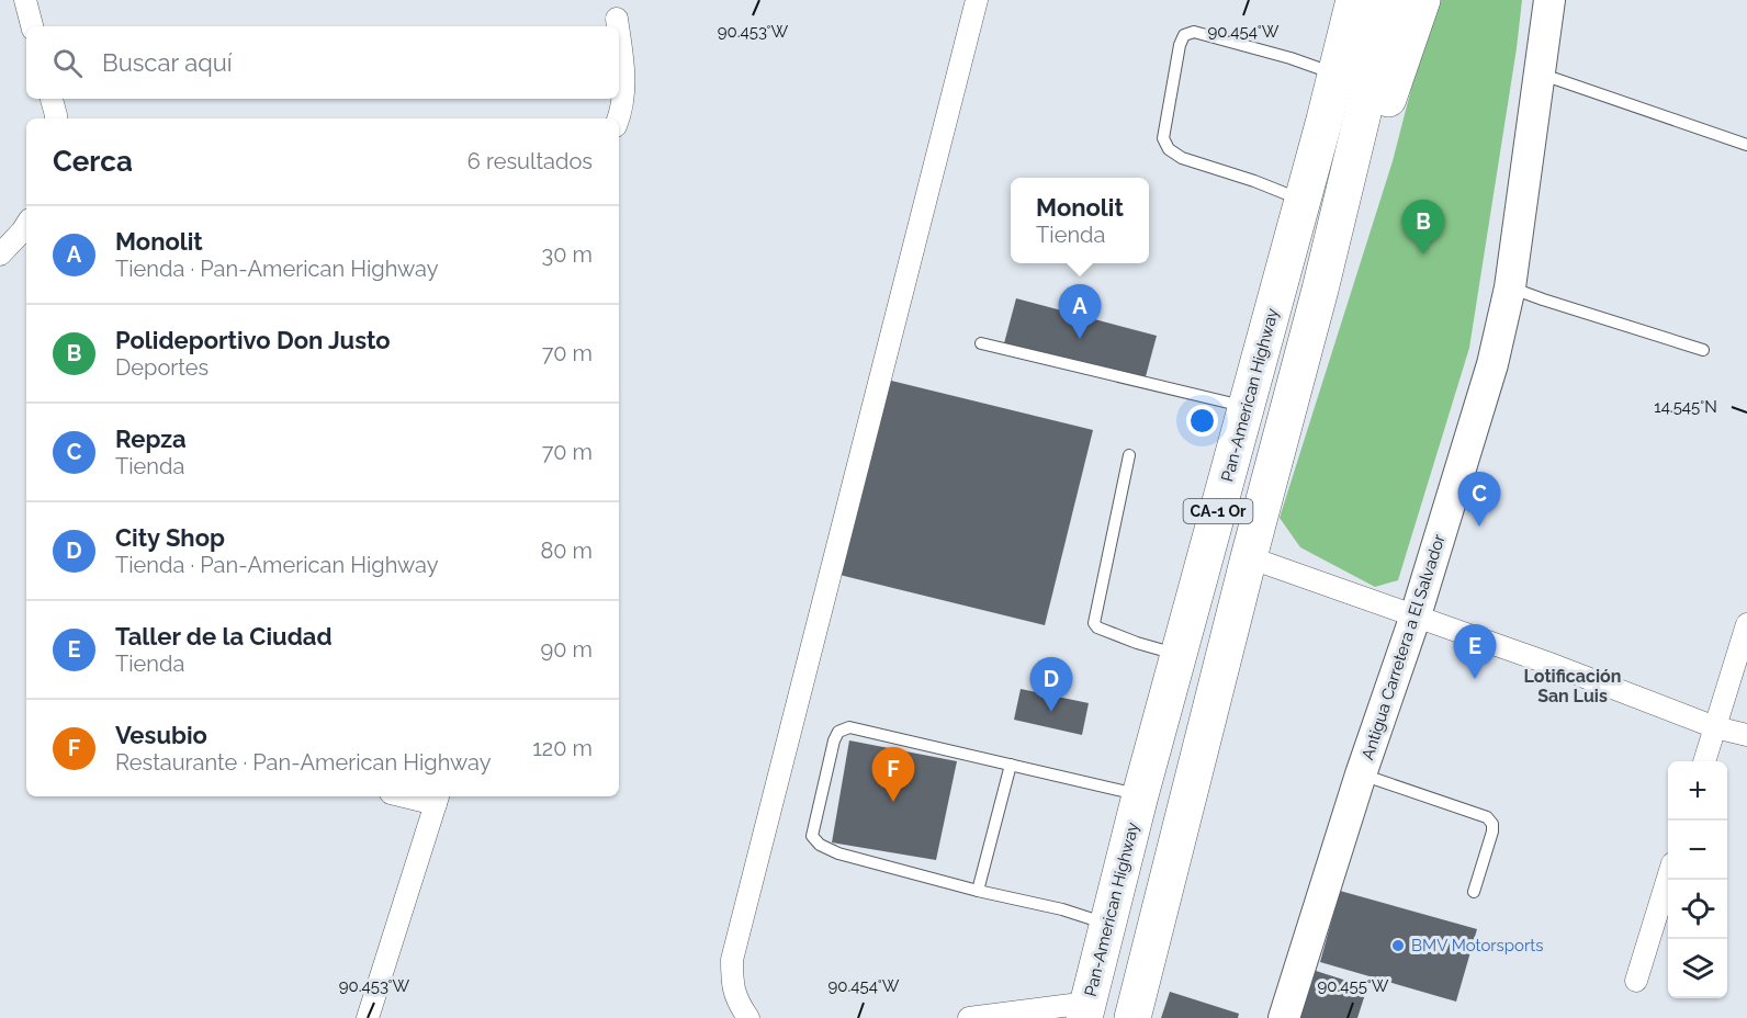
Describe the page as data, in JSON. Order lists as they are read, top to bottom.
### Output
{
  "streets": {
    "highway": ["Pan-American Highway", "CA-1 Or"],
    "street": ["Antigua Carretera a El Salvador"]
  },
  "districts": ["Lotificación San Luis"],
  "places": ["BMV Motorsports"],
  "page": {
    "search": "Buscar aquí",
    "heading": ["Cerca", "6 resultados"],
    "popup": ["Monolit", "Tienda"],
    "pins": [
      "B",
      "A",
      "C",
      "E",
      "D",
      "F"
    ],
    "list": [
      {
        "mark": "A",
        "name": "Monolit",
        "note": "Tienda · Pan-American Highway",
        "value": "30 m"
      },
      {
        "mark": "B",
        "name": "Polideportivo Don Justo",
        "note": "Deportes",
        "value": "70 m"
      },
      {
        "mark": "C",
        "name": "Repza",
        "note": "Tienda",
        "value": "70 m"
      },
      {
        "mark": "D",
        "name": "City Shop",
        "note": "Tienda · Pan-American Highway",
        "value": "80 m"
      },
      {
        "mark": "E",
        "name": "Taller de la Ciudad",
        "note": "Tienda",
        "value": "90 m"
      },
      {
        "mark": "F",
        "name": "Vesubio",
        "note": "Restaurante · Pan-American Highway",
        "value": "120 m"
      }
    ],
    "map_buttons": ["+", "−"]
  },
  "coordinates": [
    "90.453°W",
    "90.454°W",
    "14.545°N",
    "90.455°W"
  ]
}
